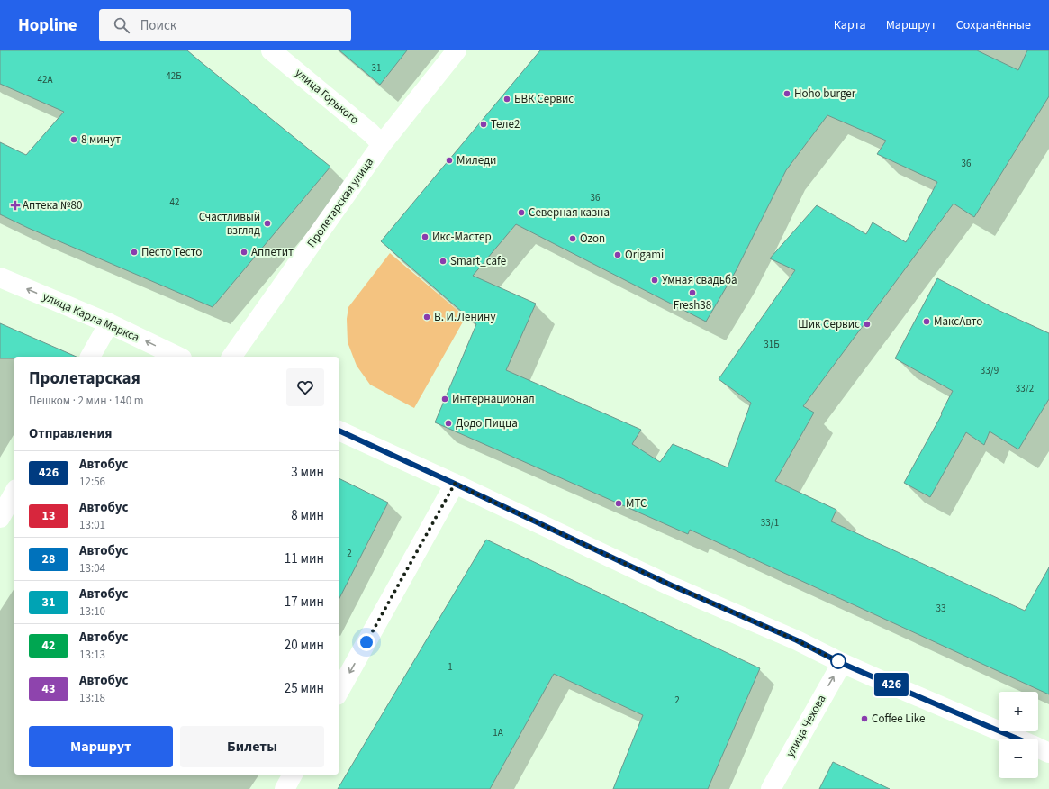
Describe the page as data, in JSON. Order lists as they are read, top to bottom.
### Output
{
  "streets": {
    "street": [
      "улица Горького",
      "Пролетарская улица",
      "улица Карла Маркса",
      "улица Чехова"
    ]
  },
  "crossings": [
    ["улица Горького", "Пролетарская улица"]
  ],
  "one_way": ["улица Карла Маркса", "улица Чехова"],
  "places": {
    "other": [
      "Hoho burger",
      "БВК Сервис",
      "Теле2",
      "8 минут",
      "Миледи",
      "Северная казна",
      "Счастливый взгляд",
      "Икс-Мастер",
      "Ozon",
      "Песто Тесто",
      "Аппетит",
      "Origami",
      "Smart_cafe",
      "Умная свадьба",
      "Fresh38",
      "В. И.Ленину",
      "МаксАвто",
      "Шик Сервис",
      "Интернационал",
      "Додо Пицца",
      "МТС",
      "Coffee Like"
    ],
    "health": ["Аптека №80"]
  },
  "lines": ["bus line 426"],
  "house_numbers": [
    "31",
    "42Б",
    "42А",
    "36",
    "36",
    "42",
    "31Б",
    "33/9",
    "33/2",
    "33/1",
    "2",
    "33",
    "1",
    "2",
    "1А"
  ],
  "page": {
    "header": "Hopline",
    "search": "Поиск",
    "nav": ["Карта", "Маршрут", "Сохранённые"],
    "on_map": "426",
    "heading": [
      ["Пролетарская", "Пешком · 2 мин · 140 m"],
      "Отправления"
    ],
    "list": [
      {
        "mark": "426",
        "name": "Автобус",
        "note": "12:56",
        "value": "3 мин"
      },
      {
        "mark": "13",
        "name": "Автобус",
        "note": "13:01",
        "value": "8 мин"
      },
      {
        "mark": "28",
        "name": "Автобус",
        "note": "13:04",
        "value": "11 мин"
      },
      {
        "mark": "31",
        "name": "Автобус",
        "note": "13:10",
        "value": "17 мин"
      },
      {
        "mark": "42",
        "name": "Автобус",
        "note": "13:13",
        "value": "20 мин"
      },
      {
        "mark": "43",
        "name": "Автобус",
        "note": "13:18",
        "value": "25 мин"
      }
    ],
    "map_buttons": ["+", "−"],
    "buttons": ["Маршрут", "Билеты"]
  }
}
